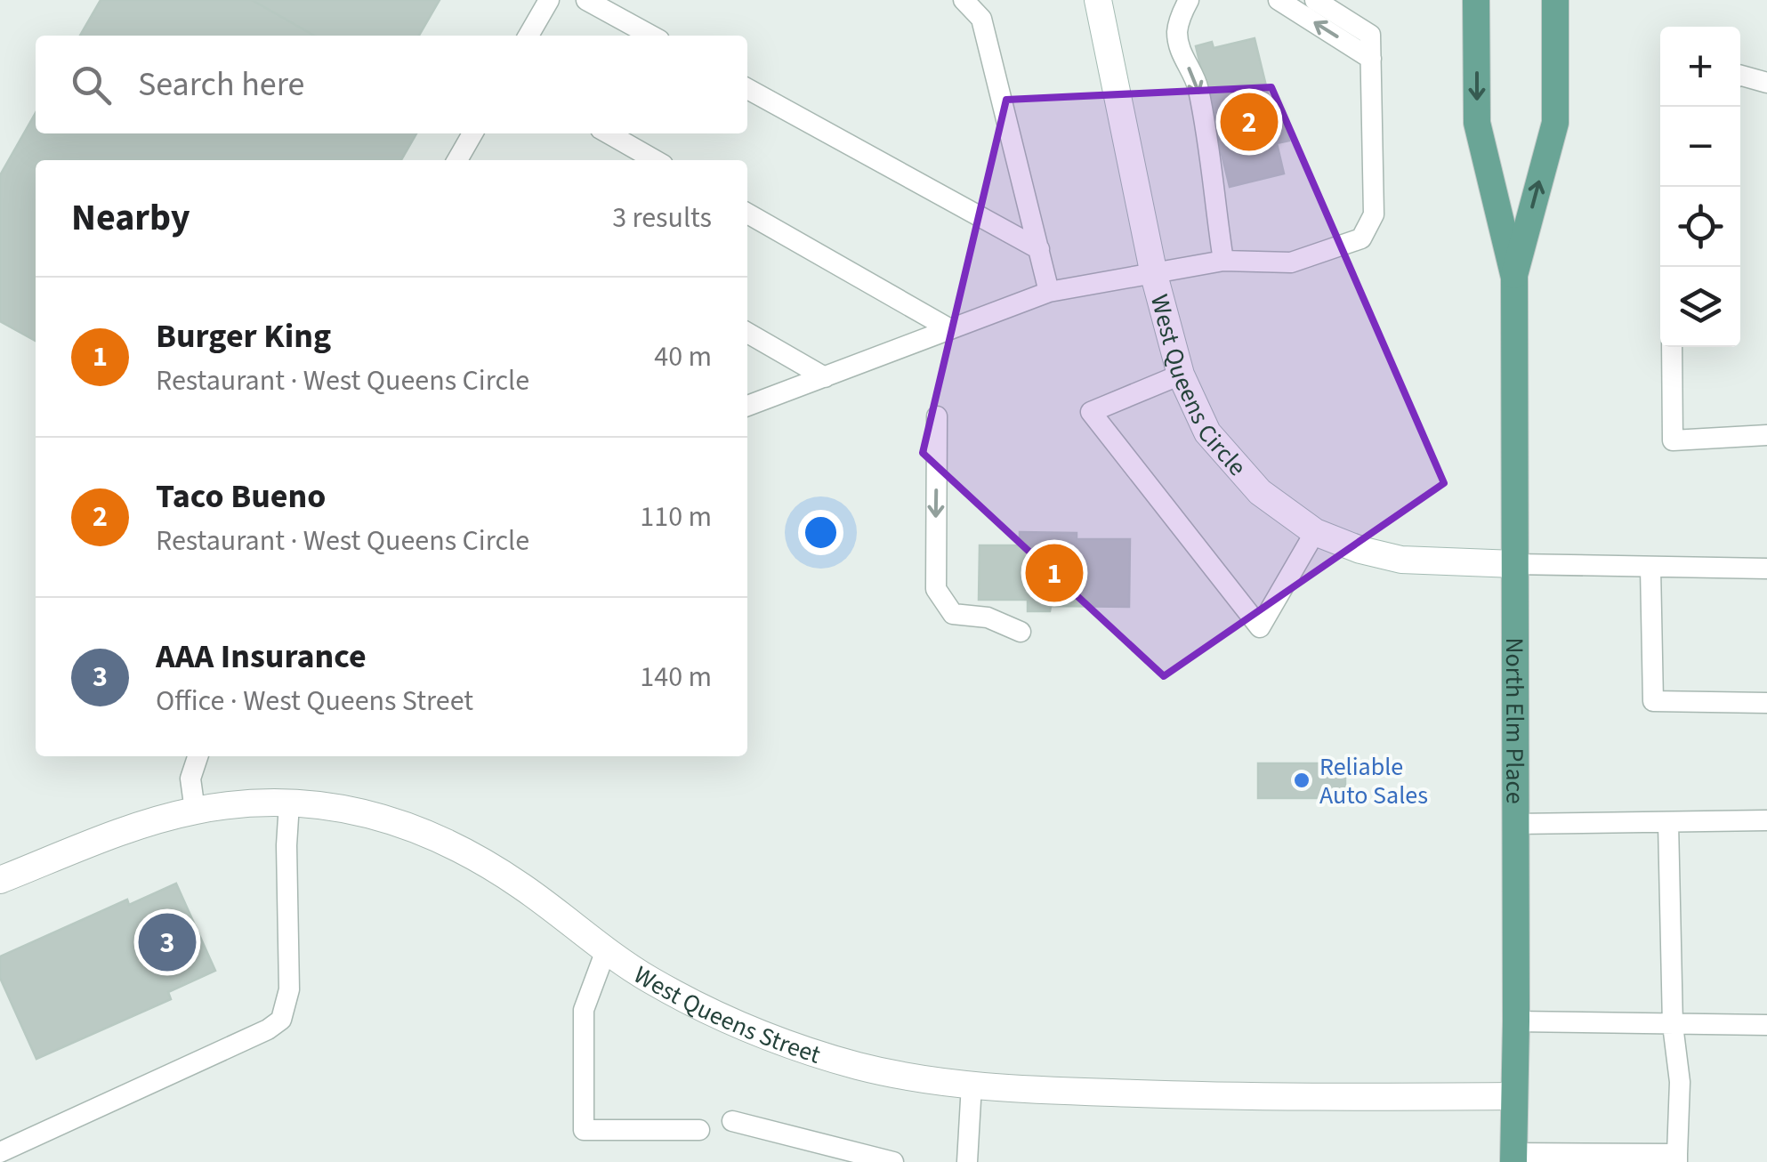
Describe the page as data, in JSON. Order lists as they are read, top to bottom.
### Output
{
  "streets": {
    "main road": ["North Elm Place"],
    "street": ["West Queens Circle", "West Queens Street"]
  },
  "crossings": [
    ["West Queens Circle", "North Elm Place"],
    ["North Elm Place", "West Queens Street"]
  ],
  "places": ["Reliable Auto Sales"],
  "page": {
    "map_buttons": ["+", "−"],
    "search": "Search here",
    "pins": ["2", "1", "3"],
    "heading": ["Nearby", "3 results"],
    "list": [
      {
        "mark": "1",
        "name": "Burger King",
        "note": "Restaurant · West Queens Circle",
        "value": "40 m"
      },
      {
        "mark": "2",
        "name": "Taco Bueno",
        "note": "Restaurant · West Queens Circle",
        "value": "110 m"
      },
      {
        "mark": "3",
        "name": "AAA Insurance",
        "note": "Office · West Queens Street",
        "value": "140 m"
      }
    ]
  }
}
